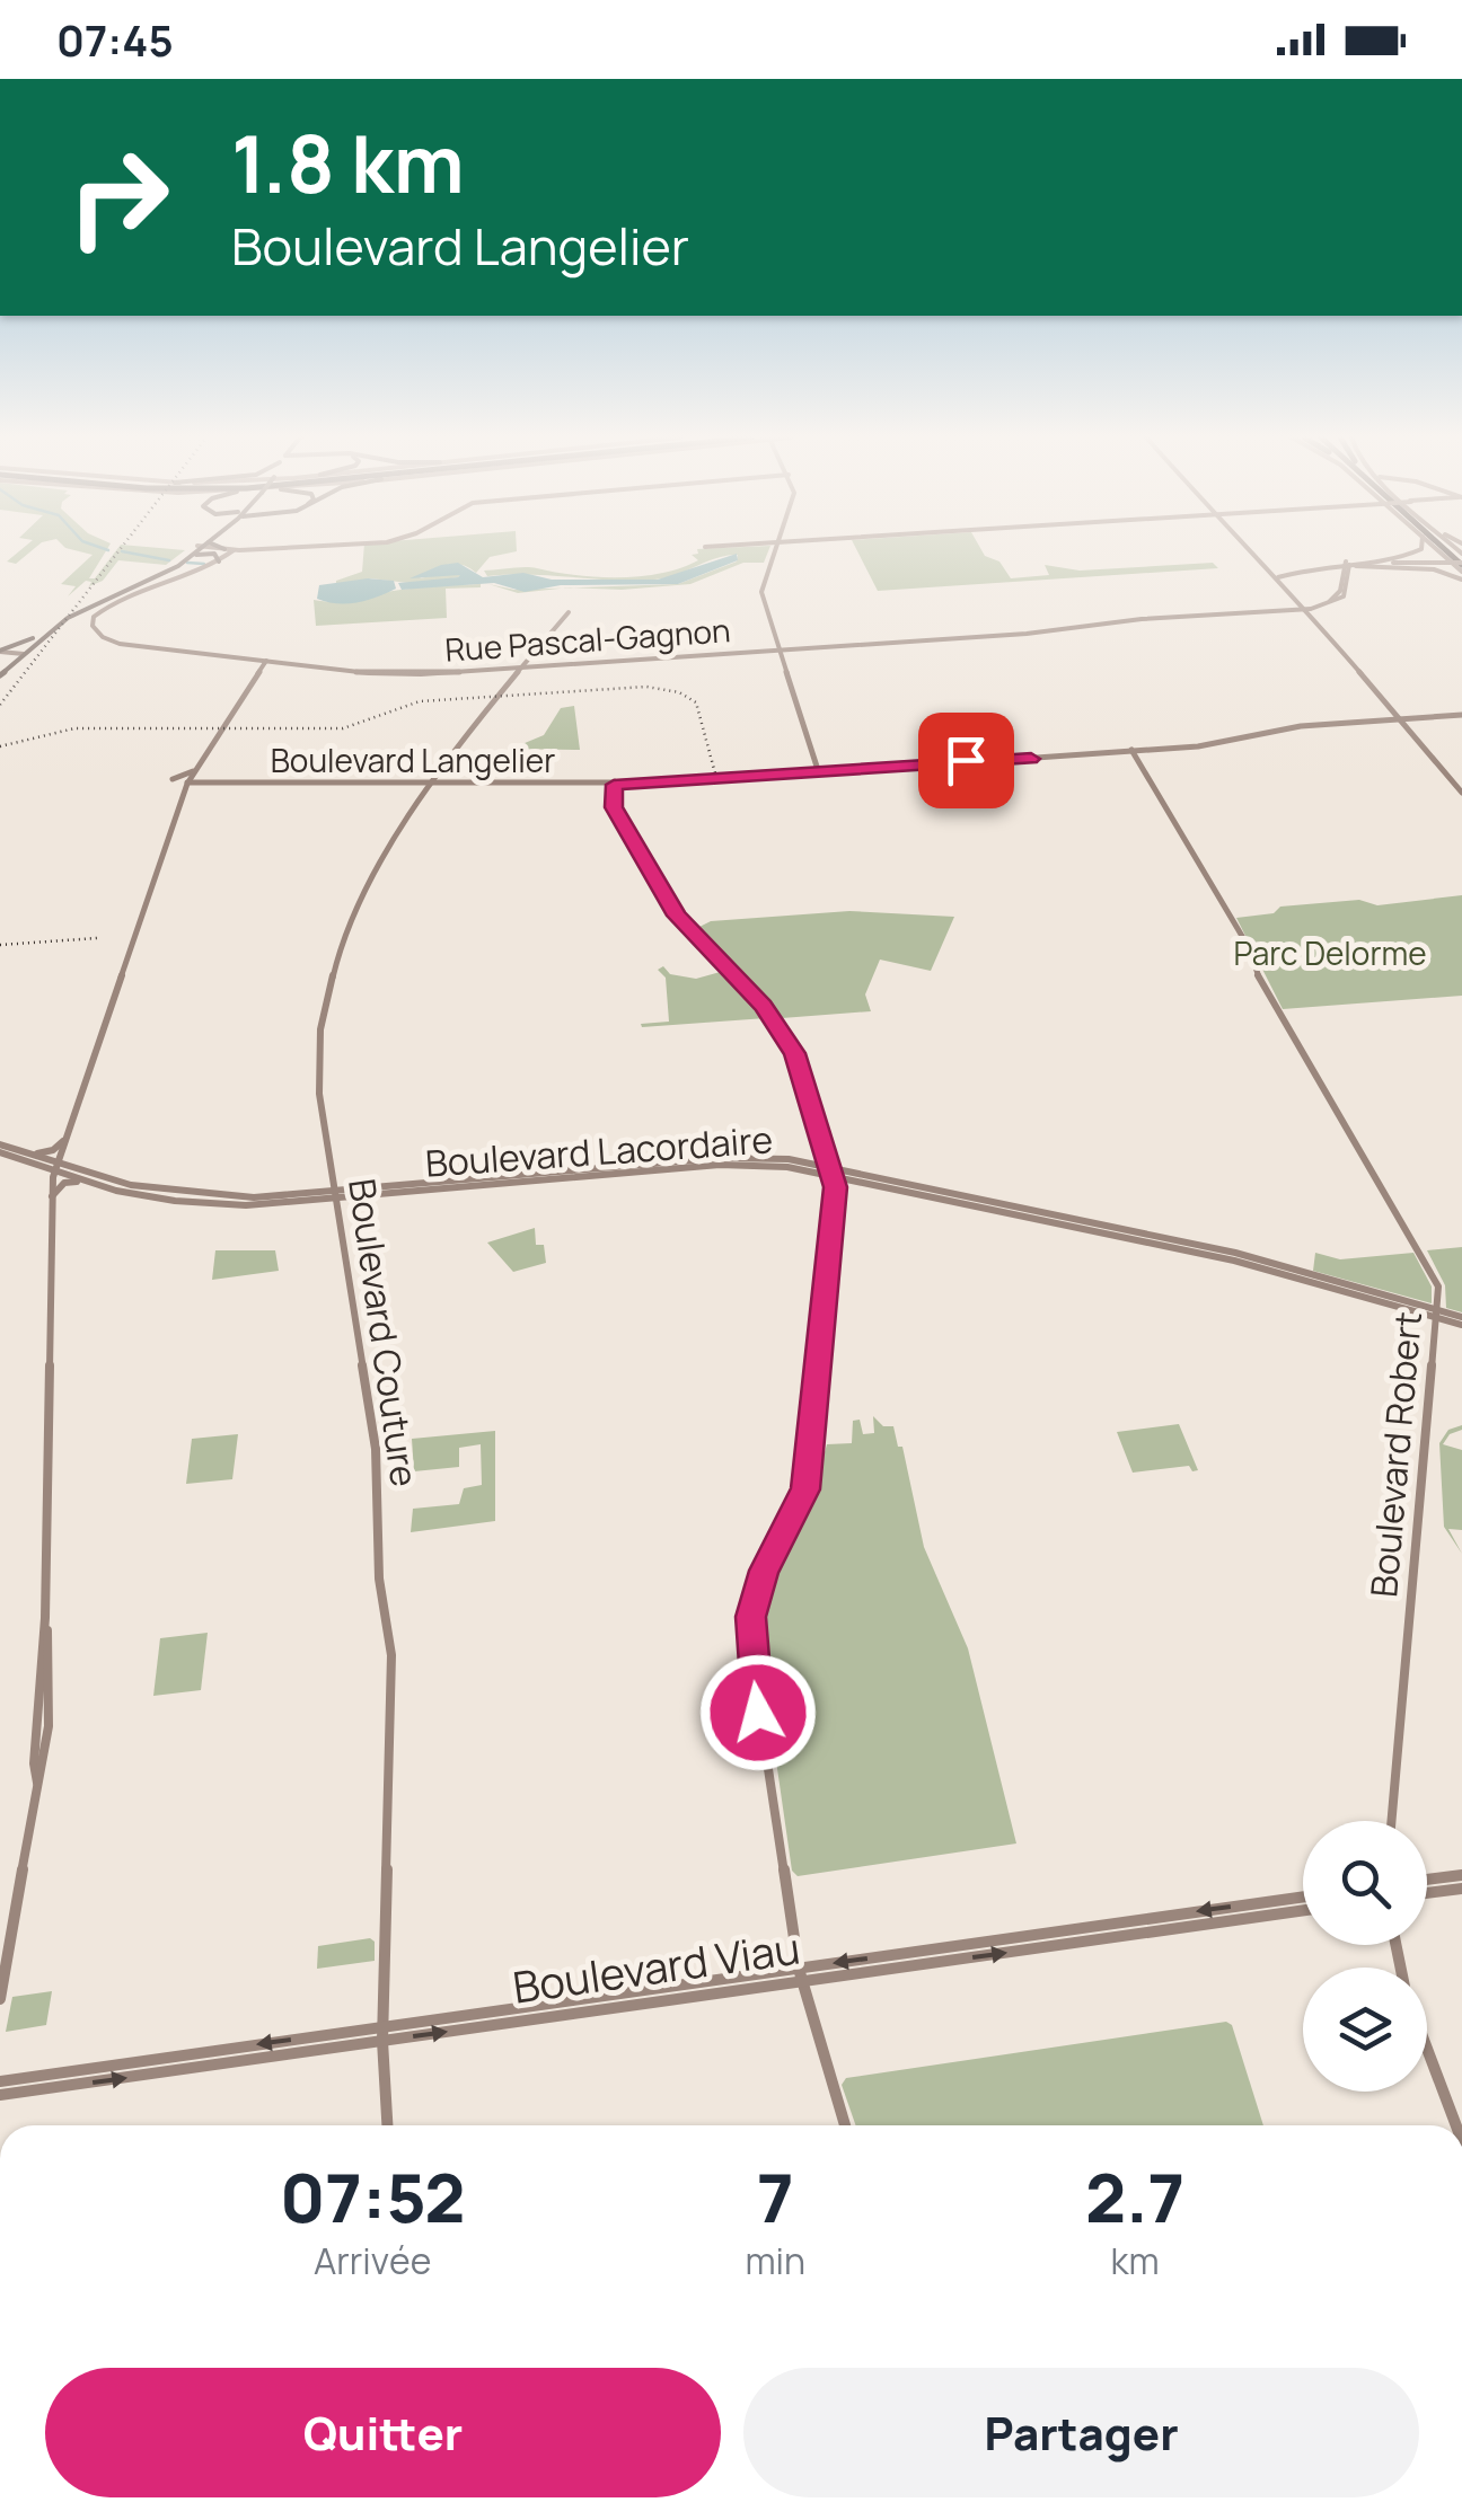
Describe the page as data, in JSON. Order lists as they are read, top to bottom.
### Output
{
  "streets": {
    "street": [
      "Rue Pascal-Gagnon",
      "Boulevard Langelier",
      "Boulevard Lacordaire",
      "Boulevard Couture",
      "Boulevard Robert",
      "Boulevard Viau"
    ]
  },
  "crossings": [
    ["Rue Pascal-Gagnon", "Boulevard Couture"],
    ["Boulevard Langelier", "Boulevard Couture"],
    ["Boulevard Langelier", "Boulevard Robert"],
    ["Boulevard Lacordaire", "Boulevard Couture"],
    ["Boulevard Lacordaire", "Boulevard Robert"],
    ["Boulevard Couture", "Boulevard Viau"]
  ],
  "parks": ["Parc Delorme"],
  "page": {
    "status": "07:45",
    "turn": ["1.8 km", "Boulevard Langelier"],
    "eta": [
      "07:52",
      "Arrivée",
      "7",
      "min",
      "2.7",
      "km"
    ],
    "buttons": ["Quitter", "Partager"]
  }
}
